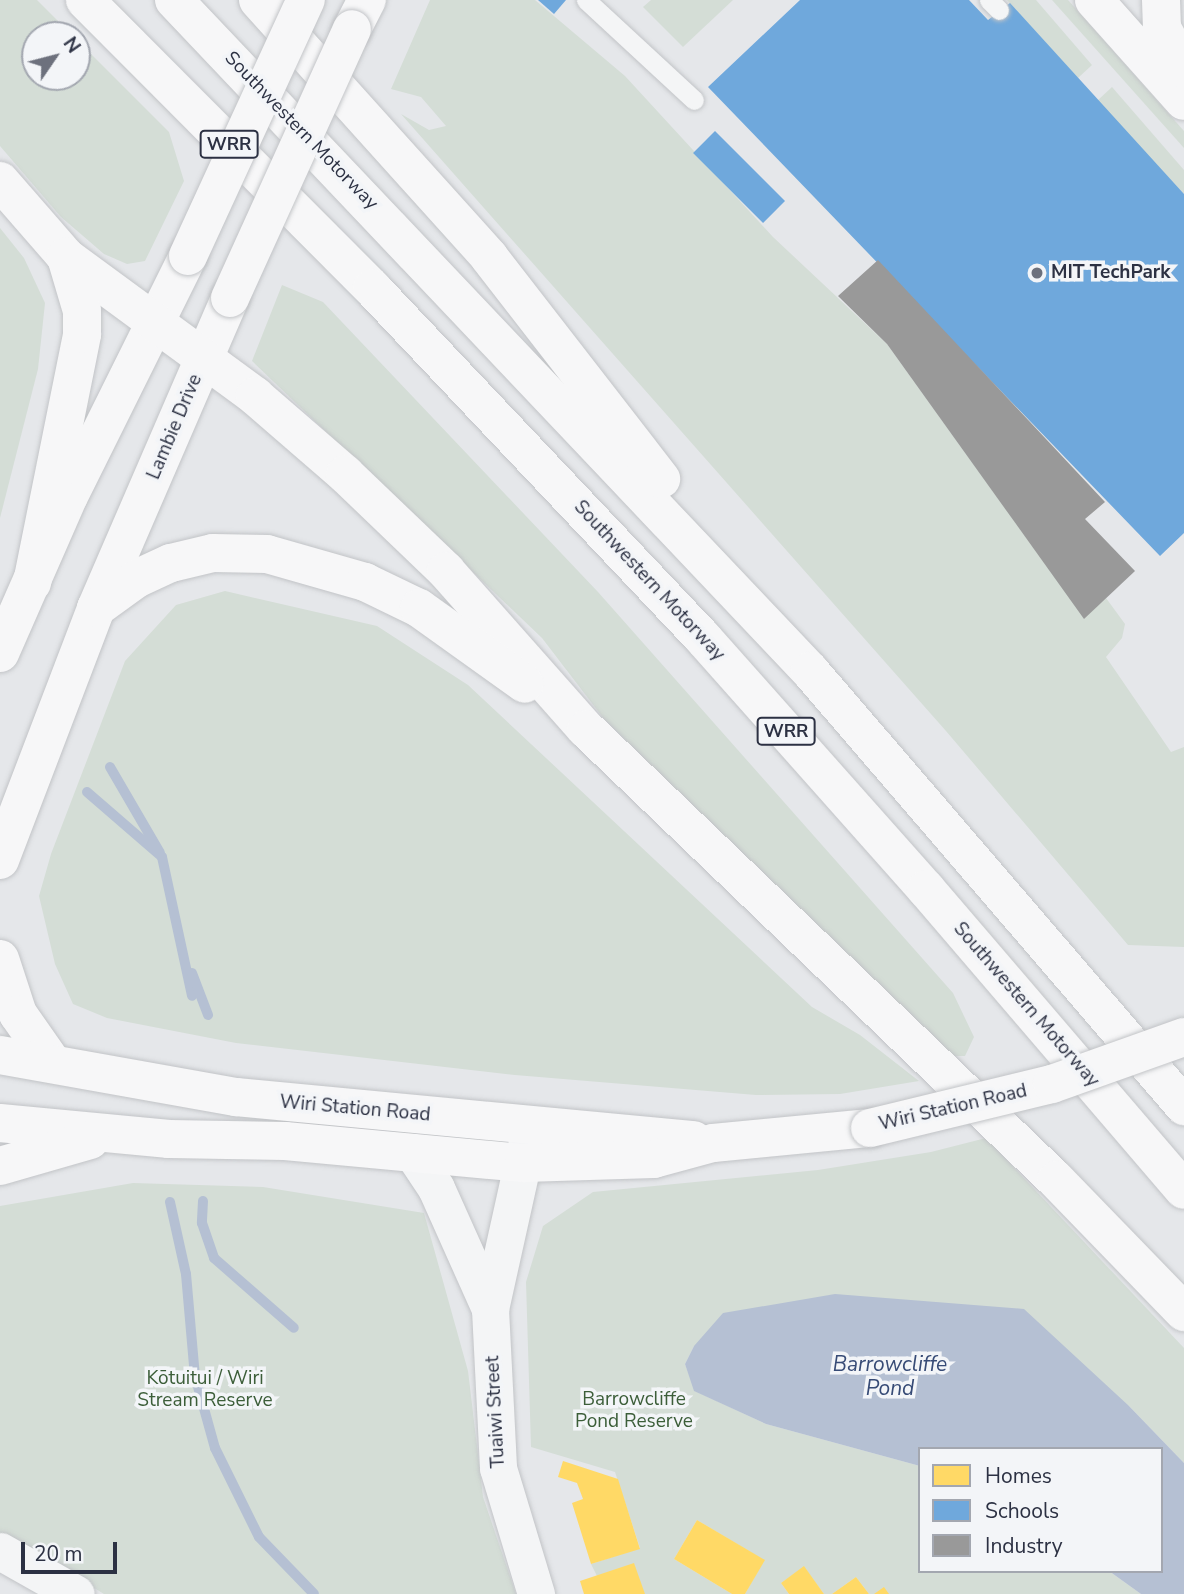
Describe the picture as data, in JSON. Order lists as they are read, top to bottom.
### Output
{
  "streets": {
    "main road": [
      "Southwestern Motorway",
      "WRR",
      "Lambie Drive",
      "Wiri Station Road"
    ],
    "street": ["Tuaiwi Street"]
  },
  "crossings": [
    ["Wiri Station Road", "Tuaiwi Street"]
  ],
  "water": ["Barrowcliffe Pond"],
  "parks": ["Kōtuitui / Wiri Stream Reserve", "Barrowcliffe Pond Reserve"],
  "places": ["MIT TechPark"],
  "legend": ["Homes", "Schools", "Industry"],
  "scale_bar": "20 m",
  "north": "top right"
}
